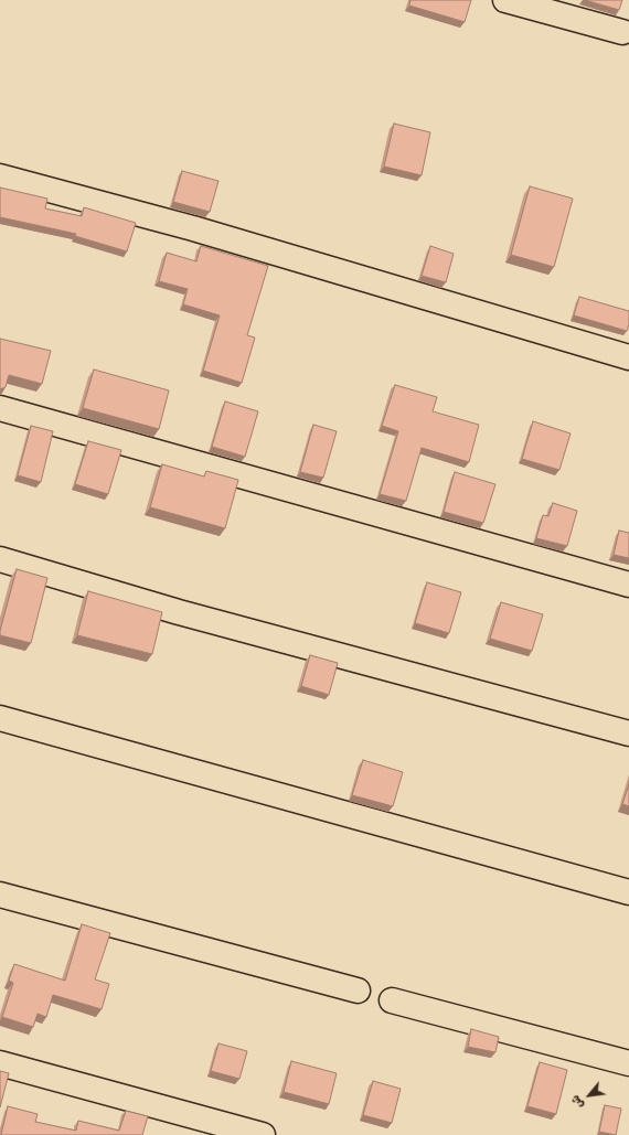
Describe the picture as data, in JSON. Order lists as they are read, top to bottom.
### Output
{
  "north": "bottom left"
}
